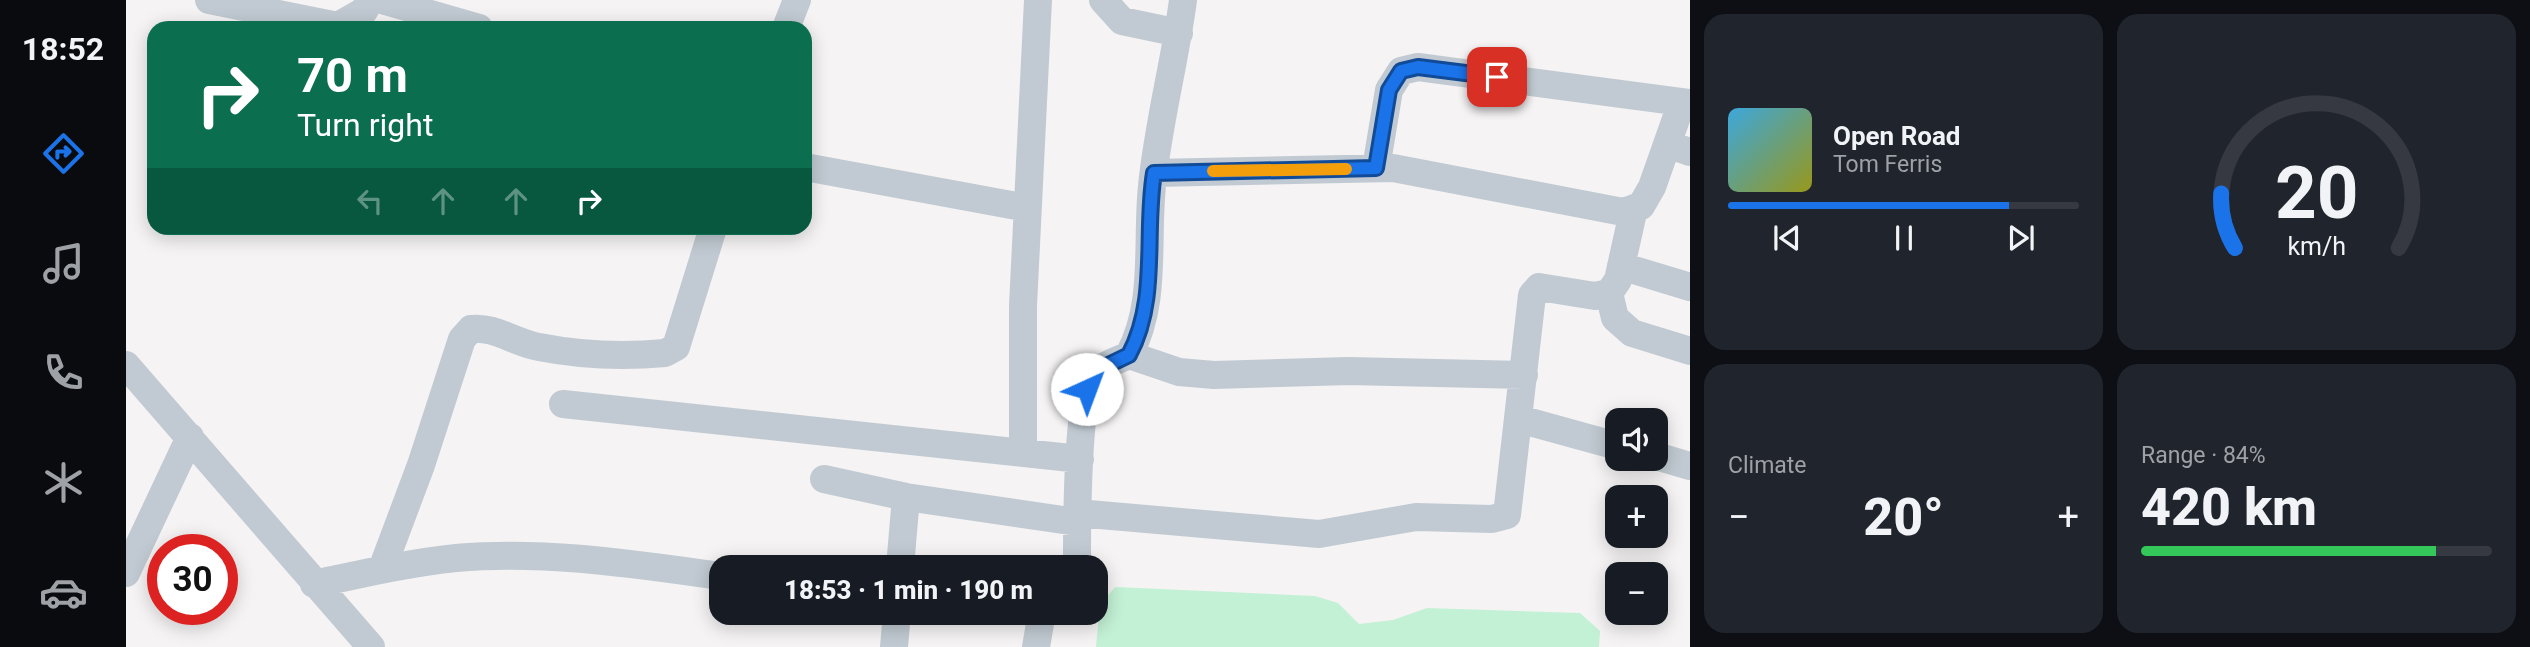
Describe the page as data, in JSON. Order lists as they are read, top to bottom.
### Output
{
  "page": {
    "tabs": "18:52",
    "turn": ["70 m", "Turn right"],
    "song": ["Open Road", "Tom Ferris"],
    "tile": [
      "Climate",
      ["Range · 84%", "420 km"]
    ],
    "map_buttons": ["+", "−"],
    "heat": ["−", "20°", "+"],
    "limit": "30",
    "trip": "18:53 · 1 min · 190 m",
    "gauge": ["20", "km/h"]
  }
}
